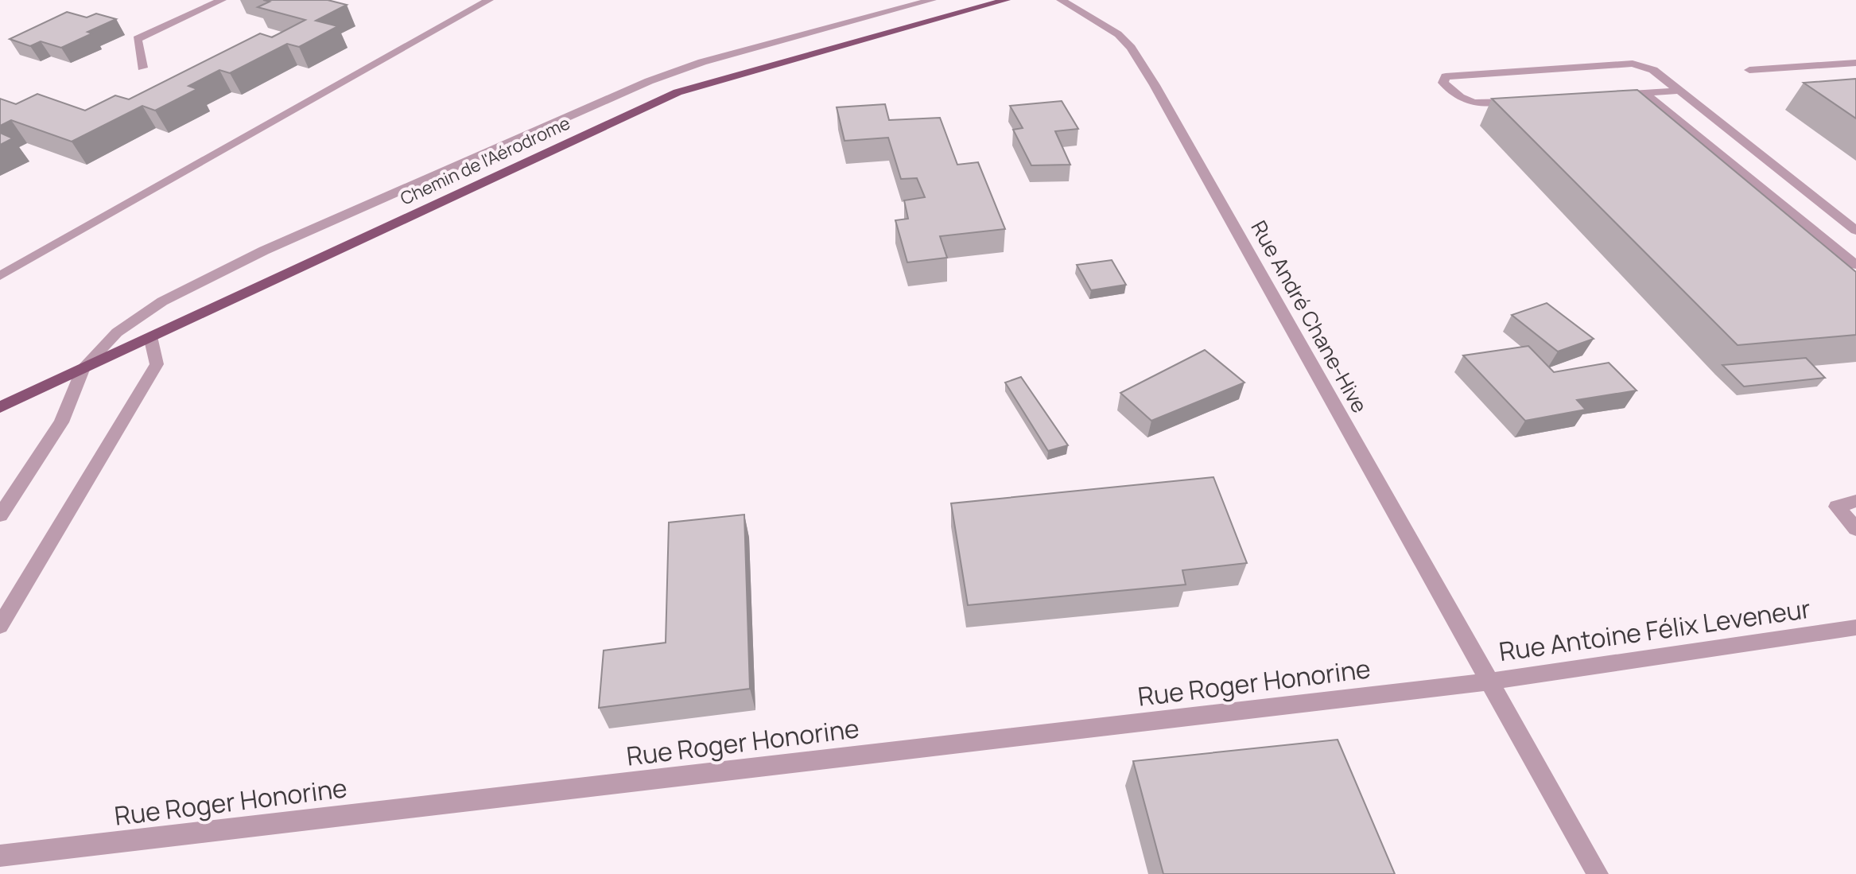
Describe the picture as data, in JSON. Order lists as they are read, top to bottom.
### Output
{
  "streets": {
    "main road": ["Chemin de l'Aérodrome"],
    "street": ["Rue André Chane-Hive", "Rue Antoine Félix Leveneur", "Rue Roger Honorine"]
  },
  "crossings": [
    ["Rue André Chane-Hive", "Rue Antoine Félix Leveneur"],
    ["Rue André Chane-Hive", "Rue Roger Honorine"],
    ["Rue Antoine Félix Leveneur", "Rue Roger Honorine"]
  ]
}
